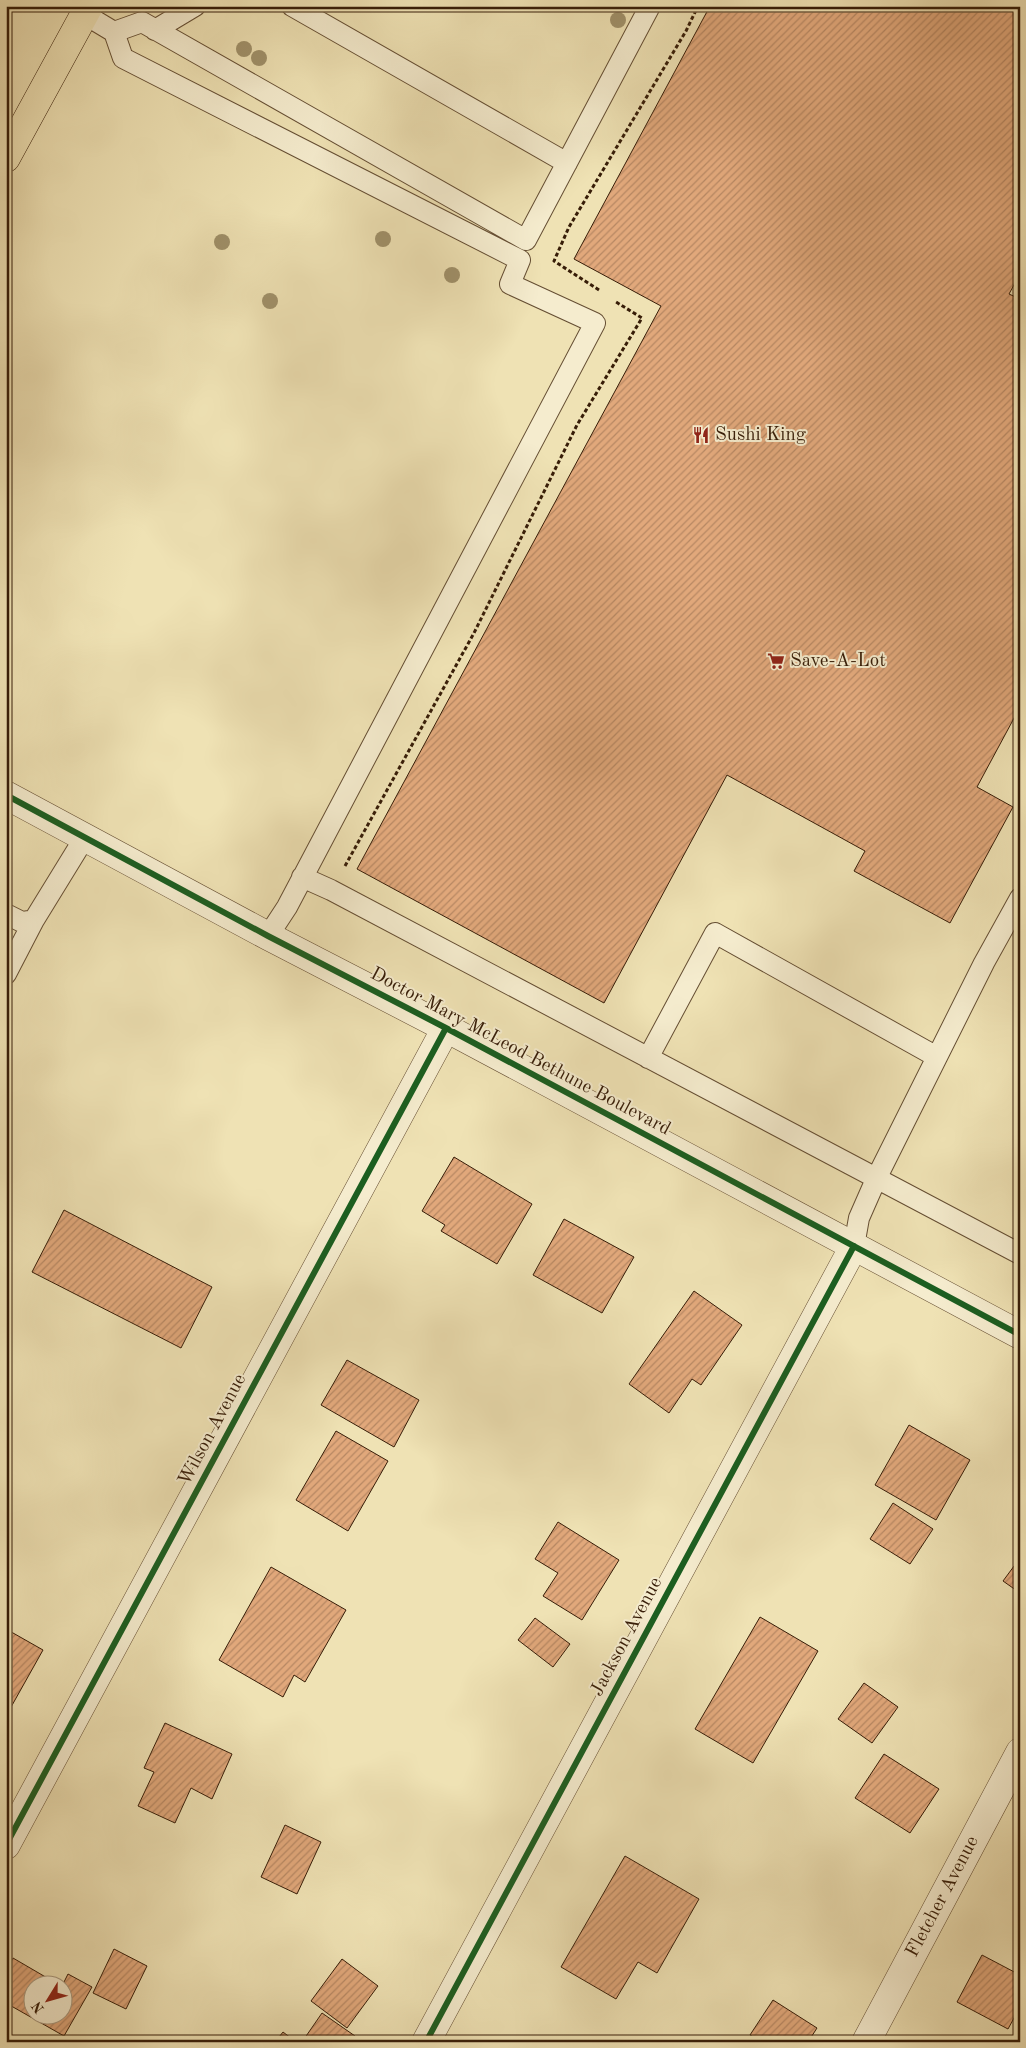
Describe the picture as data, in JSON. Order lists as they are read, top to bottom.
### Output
{
  "streets": {
    "street": [
      "Doctor Mary McLeod Bethune Boulevard",
      "Wilson Avenue",
      "Jackson Avenue",
      "Fletcher Avenue"
    ]
  },
  "crossings": [
    ["Doctor Mary McLeod Bethune Boulevard", "Wilson Avenue"],
    ["Doctor Mary McLeod Bethune Boulevard", "Jackson Avenue"]
  ],
  "places": {
    "restaurant": ["Sushi King"],
    "supermarket": ["Save-A-Lot"]
  },
  "north": "bottom left"
}
